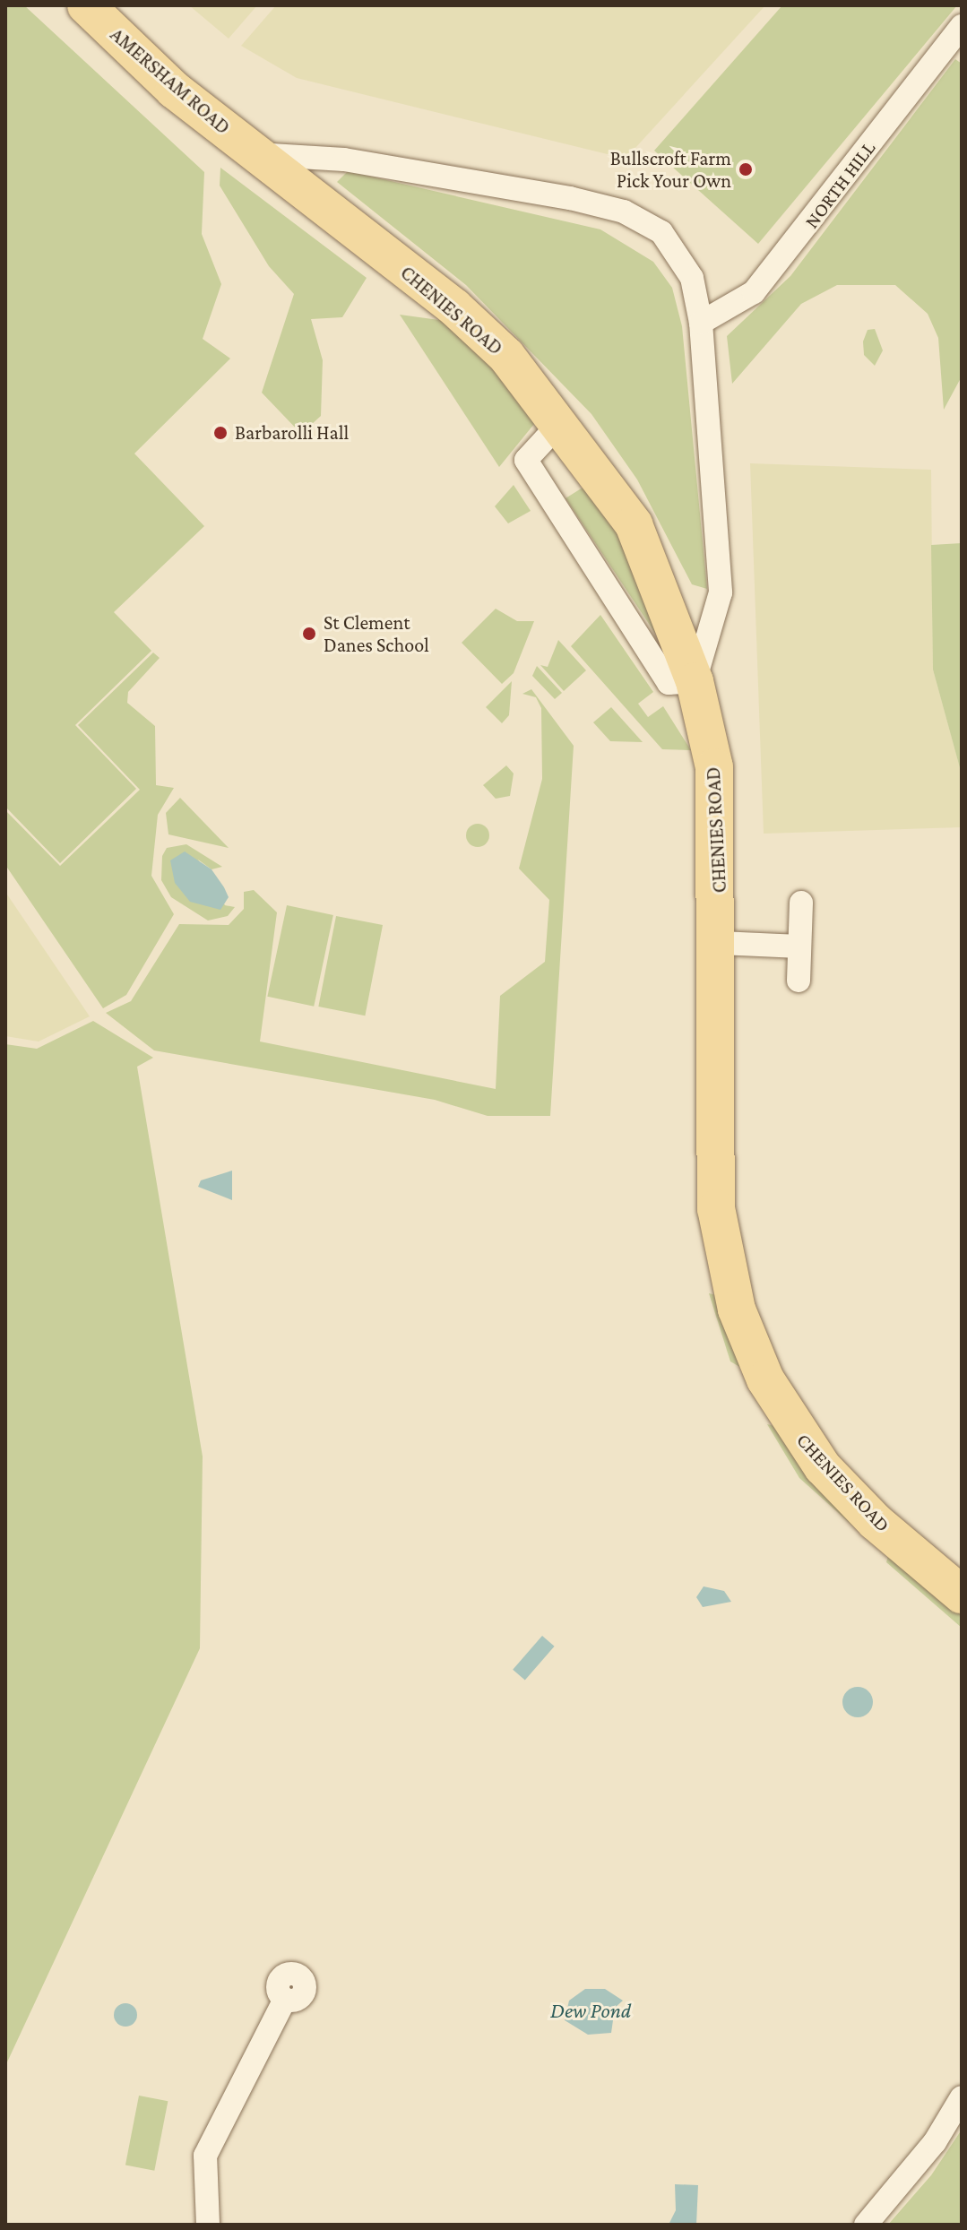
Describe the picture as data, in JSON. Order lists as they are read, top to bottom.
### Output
{
  "streets": {
    "main road": ["AMERSHAM ROAD", "CHENIES ROAD"],
    "street": ["NORTH HILL"]
  },
  "crossings": [
    ["AMERSHAM ROAD", "CHENIES ROAD"]
  ],
  "water": ["Dew Pond"],
  "places": ["Bullscroft Farm Pick Your Own", "Barbarolli Hall", "St Clement Danes School"]
}
